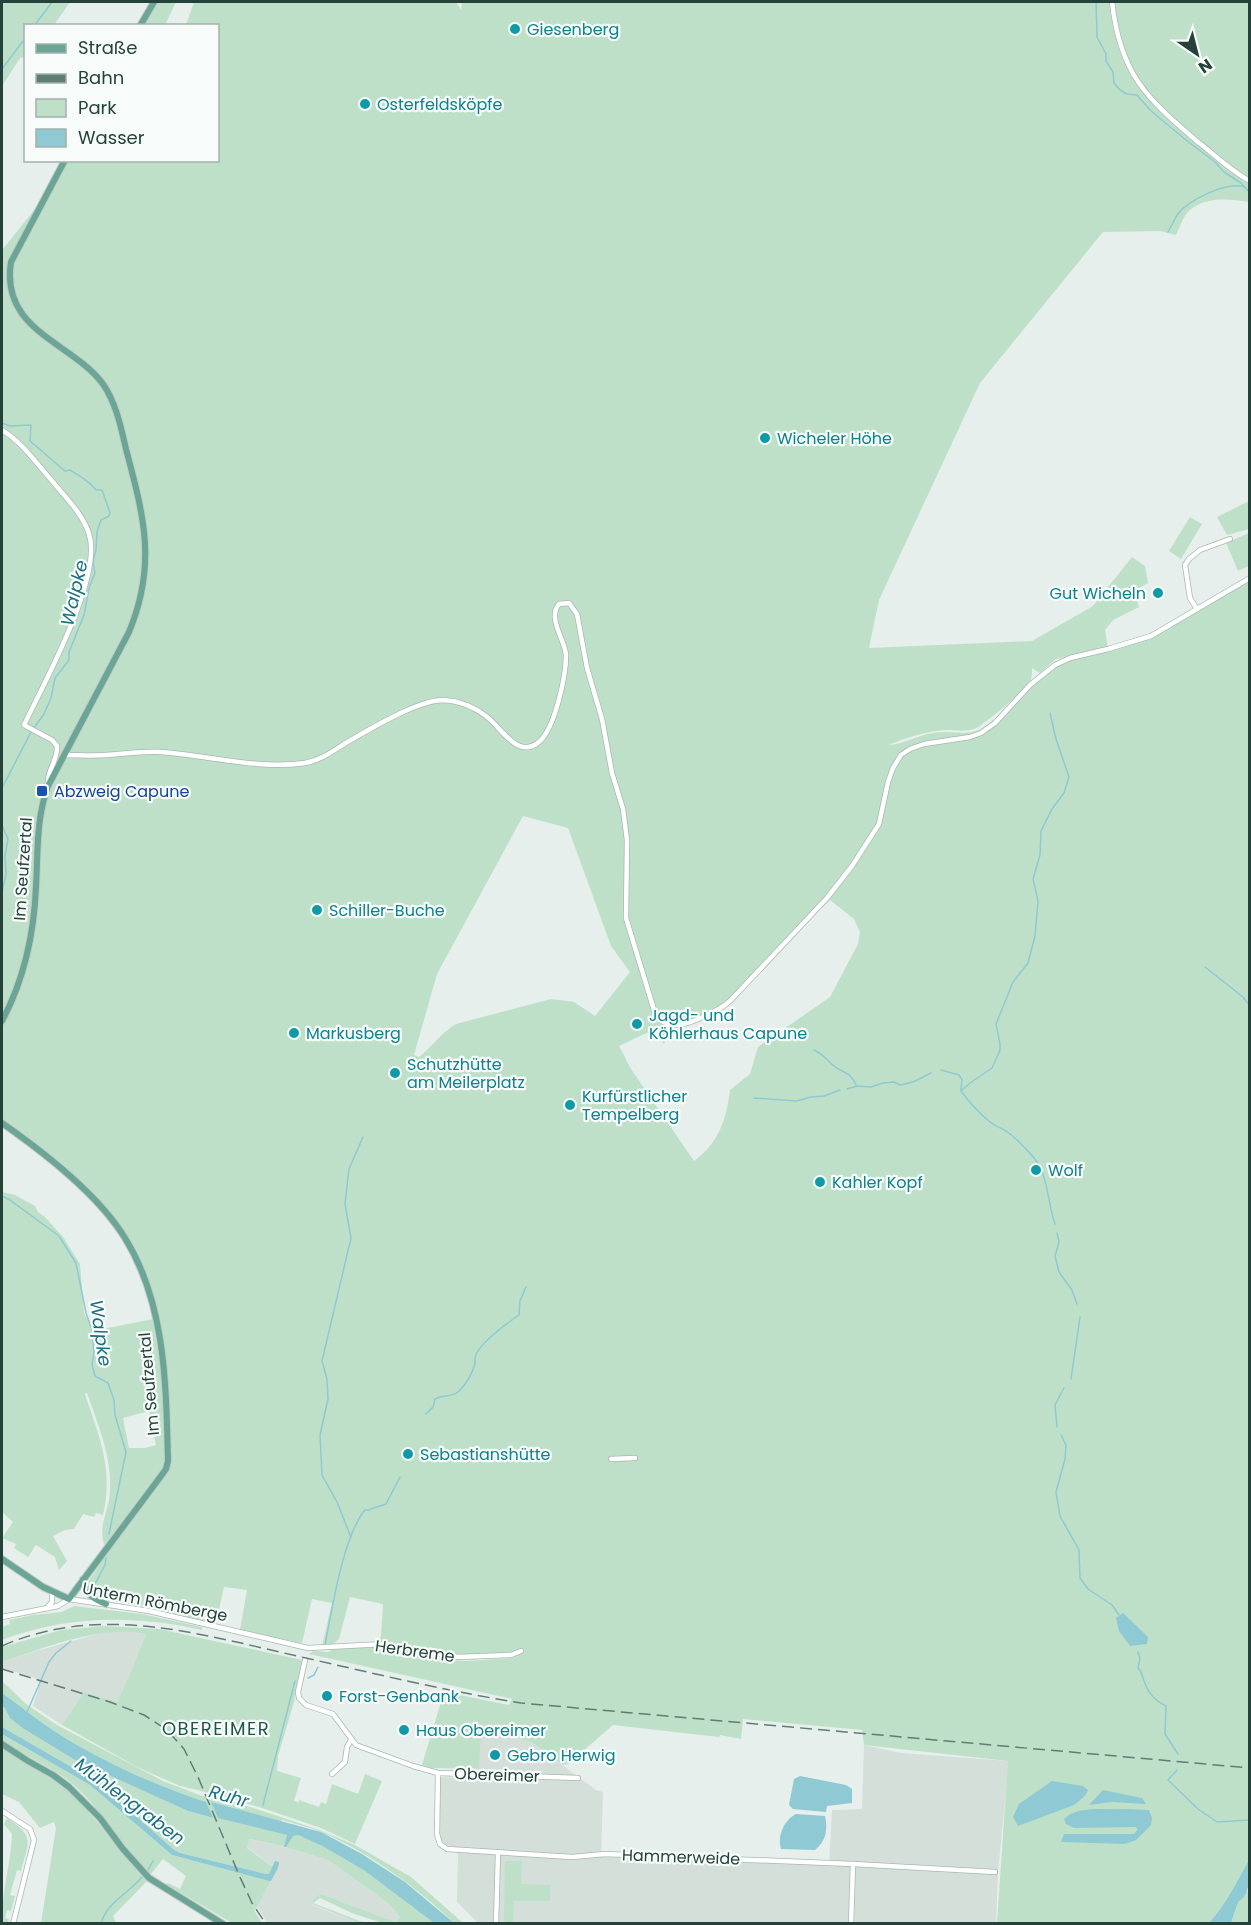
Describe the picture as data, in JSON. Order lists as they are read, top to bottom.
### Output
{
  "streets": {
    "main road": ["Im Seufzertal", "Unterm Römberge"],
    "street": ["Herbreme", "Obereimer", "Hammerweide"]
  },
  "crossings": [
    ["Im Seufzertal", "Unterm Römberge"],
    ["Unterm Römberge", "Herbreme"],
    ["Obereimer", "Hammerweide"]
  ],
  "districts": ["OBEREIMER"],
  "water": ["Walpke", "Ruhr", "Mühlengraben"],
  "places": {
    "other": [
      "Giesenberg",
      "Osterfeldsköpfe",
      "Wicheler Höhe",
      "Gut Wicheln",
      "Schiller-Buche",
      "Jagd- und Köhlerhaus Capune",
      "Markusberg",
      "Schutzhütte am Meilerplatz",
      "Kurfürstlicher Tempelberg",
      "Wolf",
      "Kahler Kopf",
      "Sebastianshütte",
      "Forst-Genbank",
      "Haus Obereimer",
      "Gebro Herwig"
    ],
    "transit": ["Abzweig Capune"]
  },
  "legend": [
    "Straße",
    "Bahn",
    "Park",
    "Wasser"
  ],
  "north": "bottom right"
}
